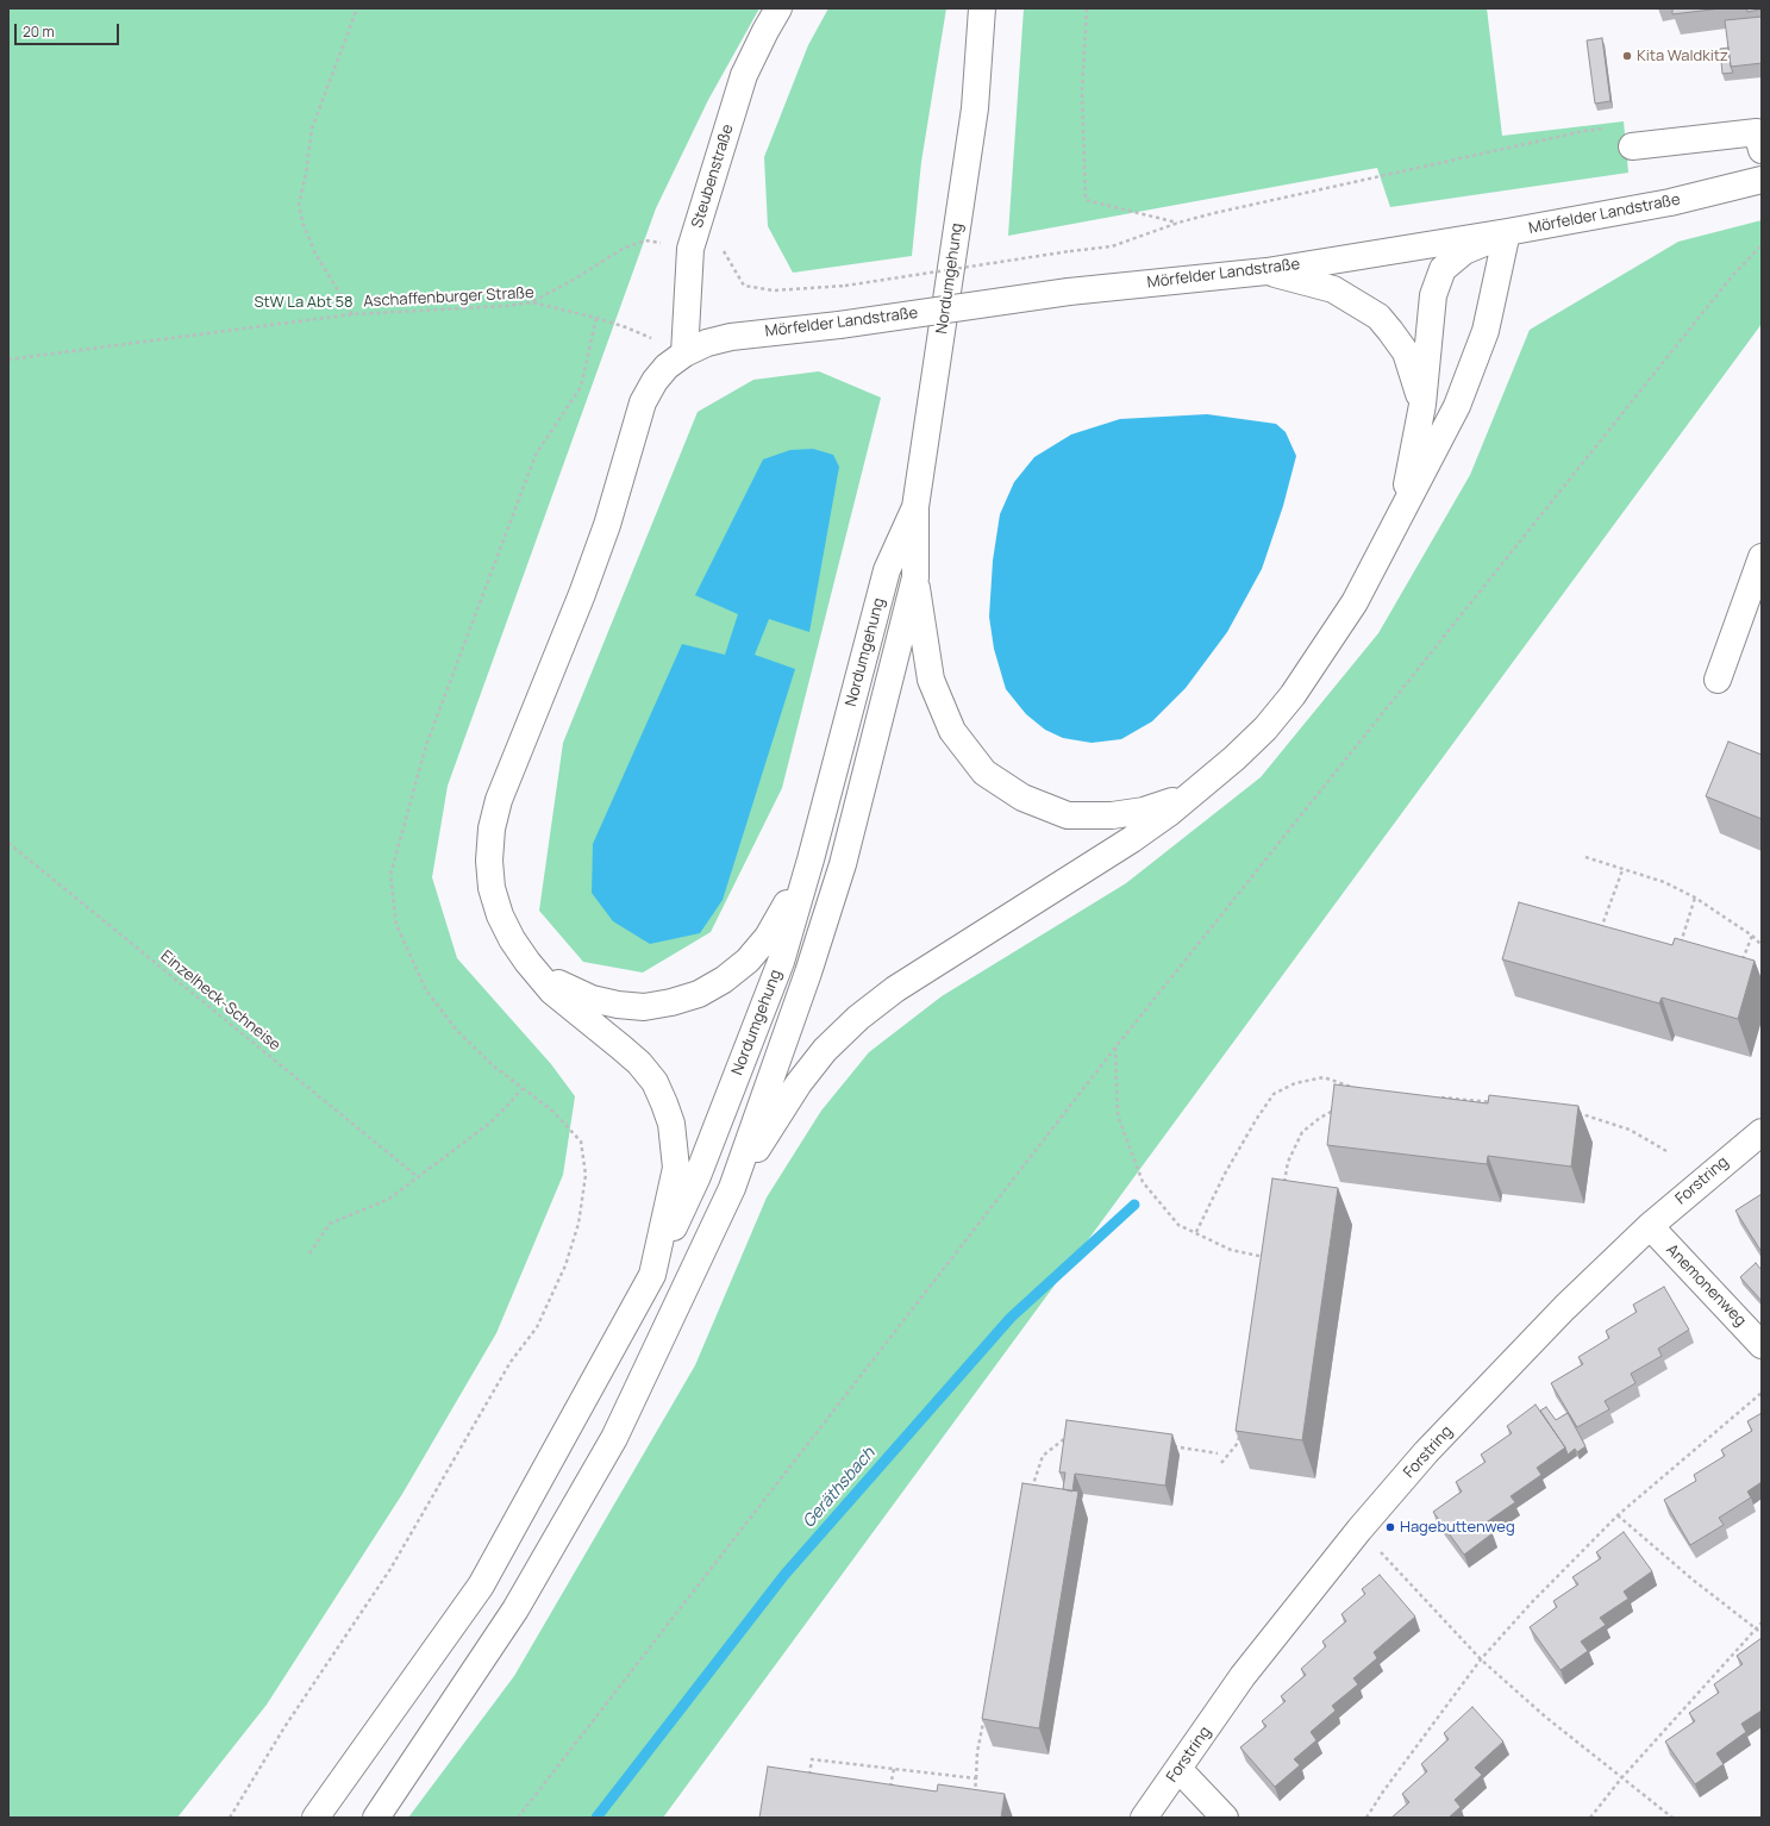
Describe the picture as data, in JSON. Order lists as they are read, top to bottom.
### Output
{
  "streets": {
    "main road": [
      "Steubenstraße",
      "Mörfelder Landstraße",
      "Nordumgehung",
      "Forstring",
      "Anemonenweg"
    ],
    "path": ["Aschaffenburger Straße", "Einzelheck-Schneise"]
  },
  "crossings": [
    ["Steubenstraße", "Mörfelder Landstraße"],
    ["Steubenstraße", "Aschaffenburger Straße"],
    ["Mörfelder Landstraße", "Nordumgehung"],
    ["Mörfelder Landstraße", "Aschaffenburger Straße"],
    ["Forstring", "Anemonenweg"]
  ],
  "water": ["Geräthsbach"],
  "parks": ["StW La Abt 58"],
  "places": ["Kita Waldkitz", "Hagebuttenweg"],
  "scale_bar": "20 m"
}
